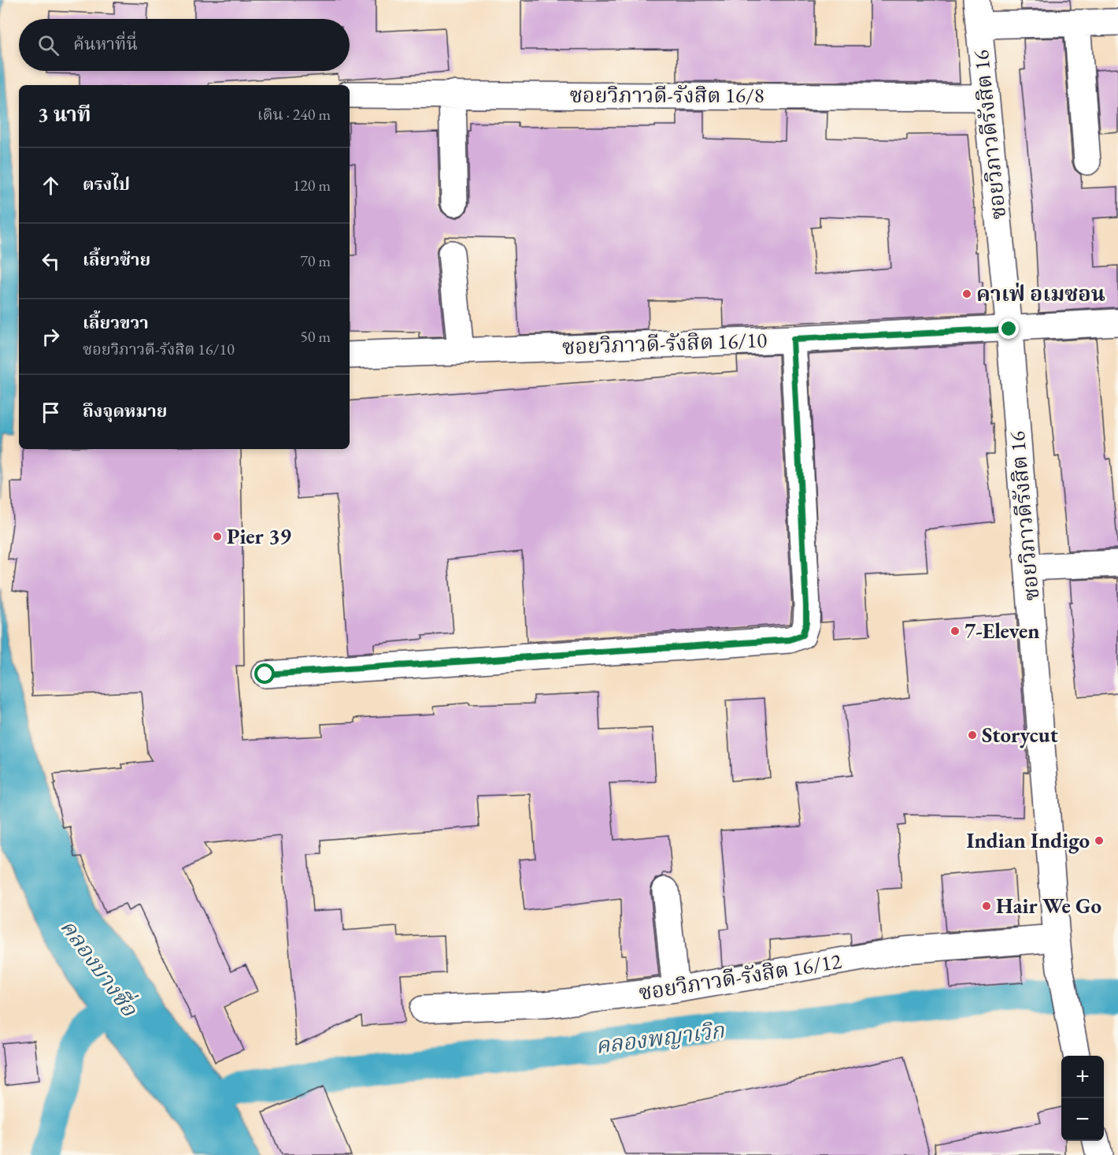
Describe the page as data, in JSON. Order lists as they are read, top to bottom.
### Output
{
  "streets": {
    "street": [
      "ซอยวิภาวดี-รังสิต 16/8",
      "ซอยวิภาวดีรังสิต 16",
      "ซอยวิภาวดี-รังสิต 16/10",
      "ซอยวิภาวดี-รังสิต 16/12"
    ]
  },
  "crossings": [
    ["ซอยวิภาวดี-รังสิต 16/8", "ซอยวิภาวดีรังสิต 16"],
    ["ซอยวิภาวดีรังสิต 16", "ซอยวิภาวดี-รังสิต 16/10"],
    ["ซอยวิภาวดีรังสิต 16", "ซอยวิภาวดี-รังสิต 16/12"]
  ],
  "water": ["คลองบางซื่อ", "คลองพญาเวิก"],
  "places": [
    "คาเฟ่ อเมซอน",
    "Pier 39",
    "7-Eleven",
    "Storycut",
    "Indian Indigo",
    "Hair We Go"
  ],
  "page": {
    "search": "ค้นหาที่นี่",
    "heading": ["3 นาที", "เดิน · 240 m"],
    "list": [
      ["ตรงไป", "120 m"],
      ["เลี้ยวซ้าย", "70 m"],
      ["เลี้ยวขวา", "ซอยวิภาวดี-รังสิต 16/10", "50 m"],
      "ถึงจุดหมาย"
    ],
    "map_buttons": ["+", "−"]
  }
}
